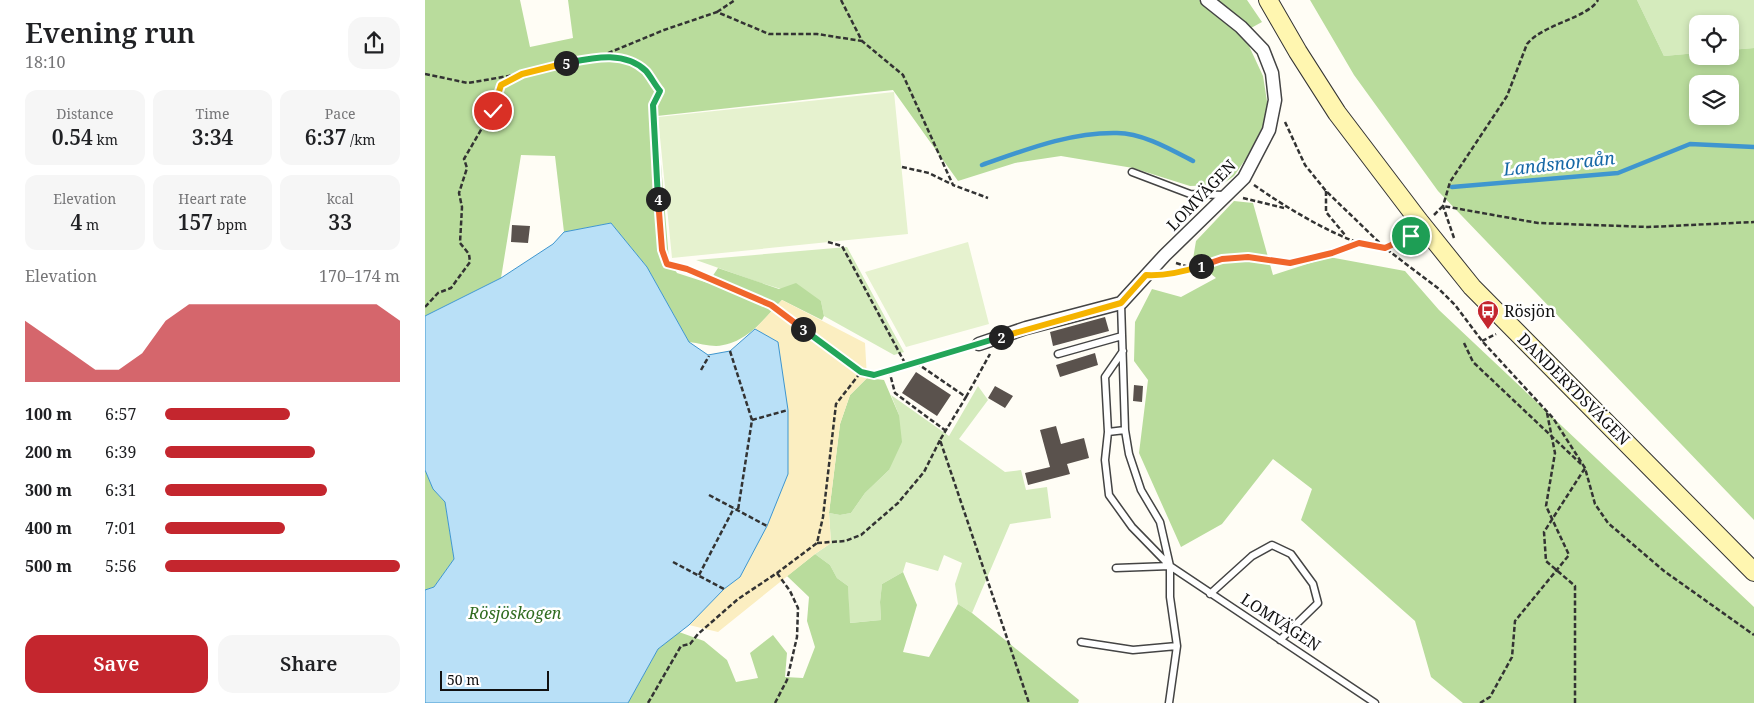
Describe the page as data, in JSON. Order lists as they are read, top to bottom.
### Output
{
  "streets": {
    "main road": ["DANDERYDSVÄGEN"],
    "street": ["LOMVÄGEN"]
  },
  "water": ["Landsnoraån"],
  "parks": ["Rösjöskogen"],
  "places": {
    "bus stop": ["Rösjön"]
  },
  "scale_bar": "50 m",
  "page": {
    "heading": ["Evening run", "18:10"],
    "pins": [
      "5",
      "4",
      "1",
      "3",
      "2"
    ],
    "stats": [
      ["Distance", "0.54 km"],
      ["Time", "3:34"],
      ["Pace", "6:37 /km"],
      ["Elevation", "4 m"],
      ["Heart rate", "157 bpm"],
      ["kcal", "33"]
    ],
    "chart": ["Elevation", "170–174 m"],
    "list": [
      {
        "name": "100 m",
        "note": "6:57"
      },
      {
        "name": "200 m",
        "note": "6:39"
      },
      {
        "name": "300 m",
        "note": "6:31"
      },
      {
        "name": "400 m",
        "note": "7:01"
      },
      {
        "name": "500 m",
        "note": "5:56"
      }
    ],
    "buttons": ["Save", "Share"],
    "scale": "50 m"
  }
}
